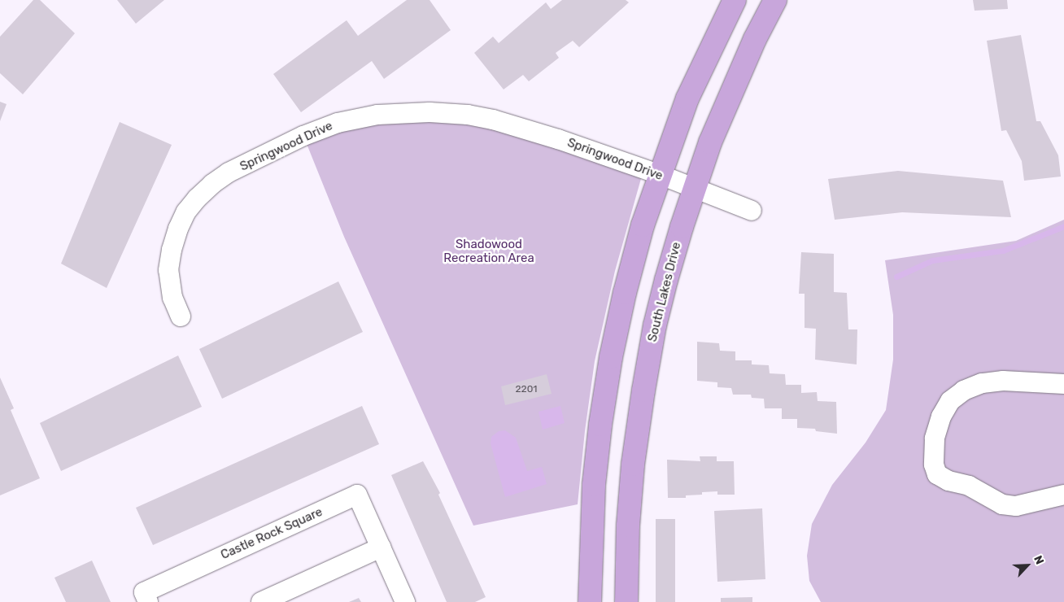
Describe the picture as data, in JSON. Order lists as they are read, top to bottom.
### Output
{
  "streets": {
    "main road": ["South Lakes Drive"],
    "street": ["Springwood Drive", "Castle Rock Square"]
  },
  "crossings": [
    ["Springwood Drive", "South Lakes Drive"]
  ],
  "parks": ["Shadowood Recreation Area"],
  "house_numbers": ["2201"],
  "north": "top right"
}
